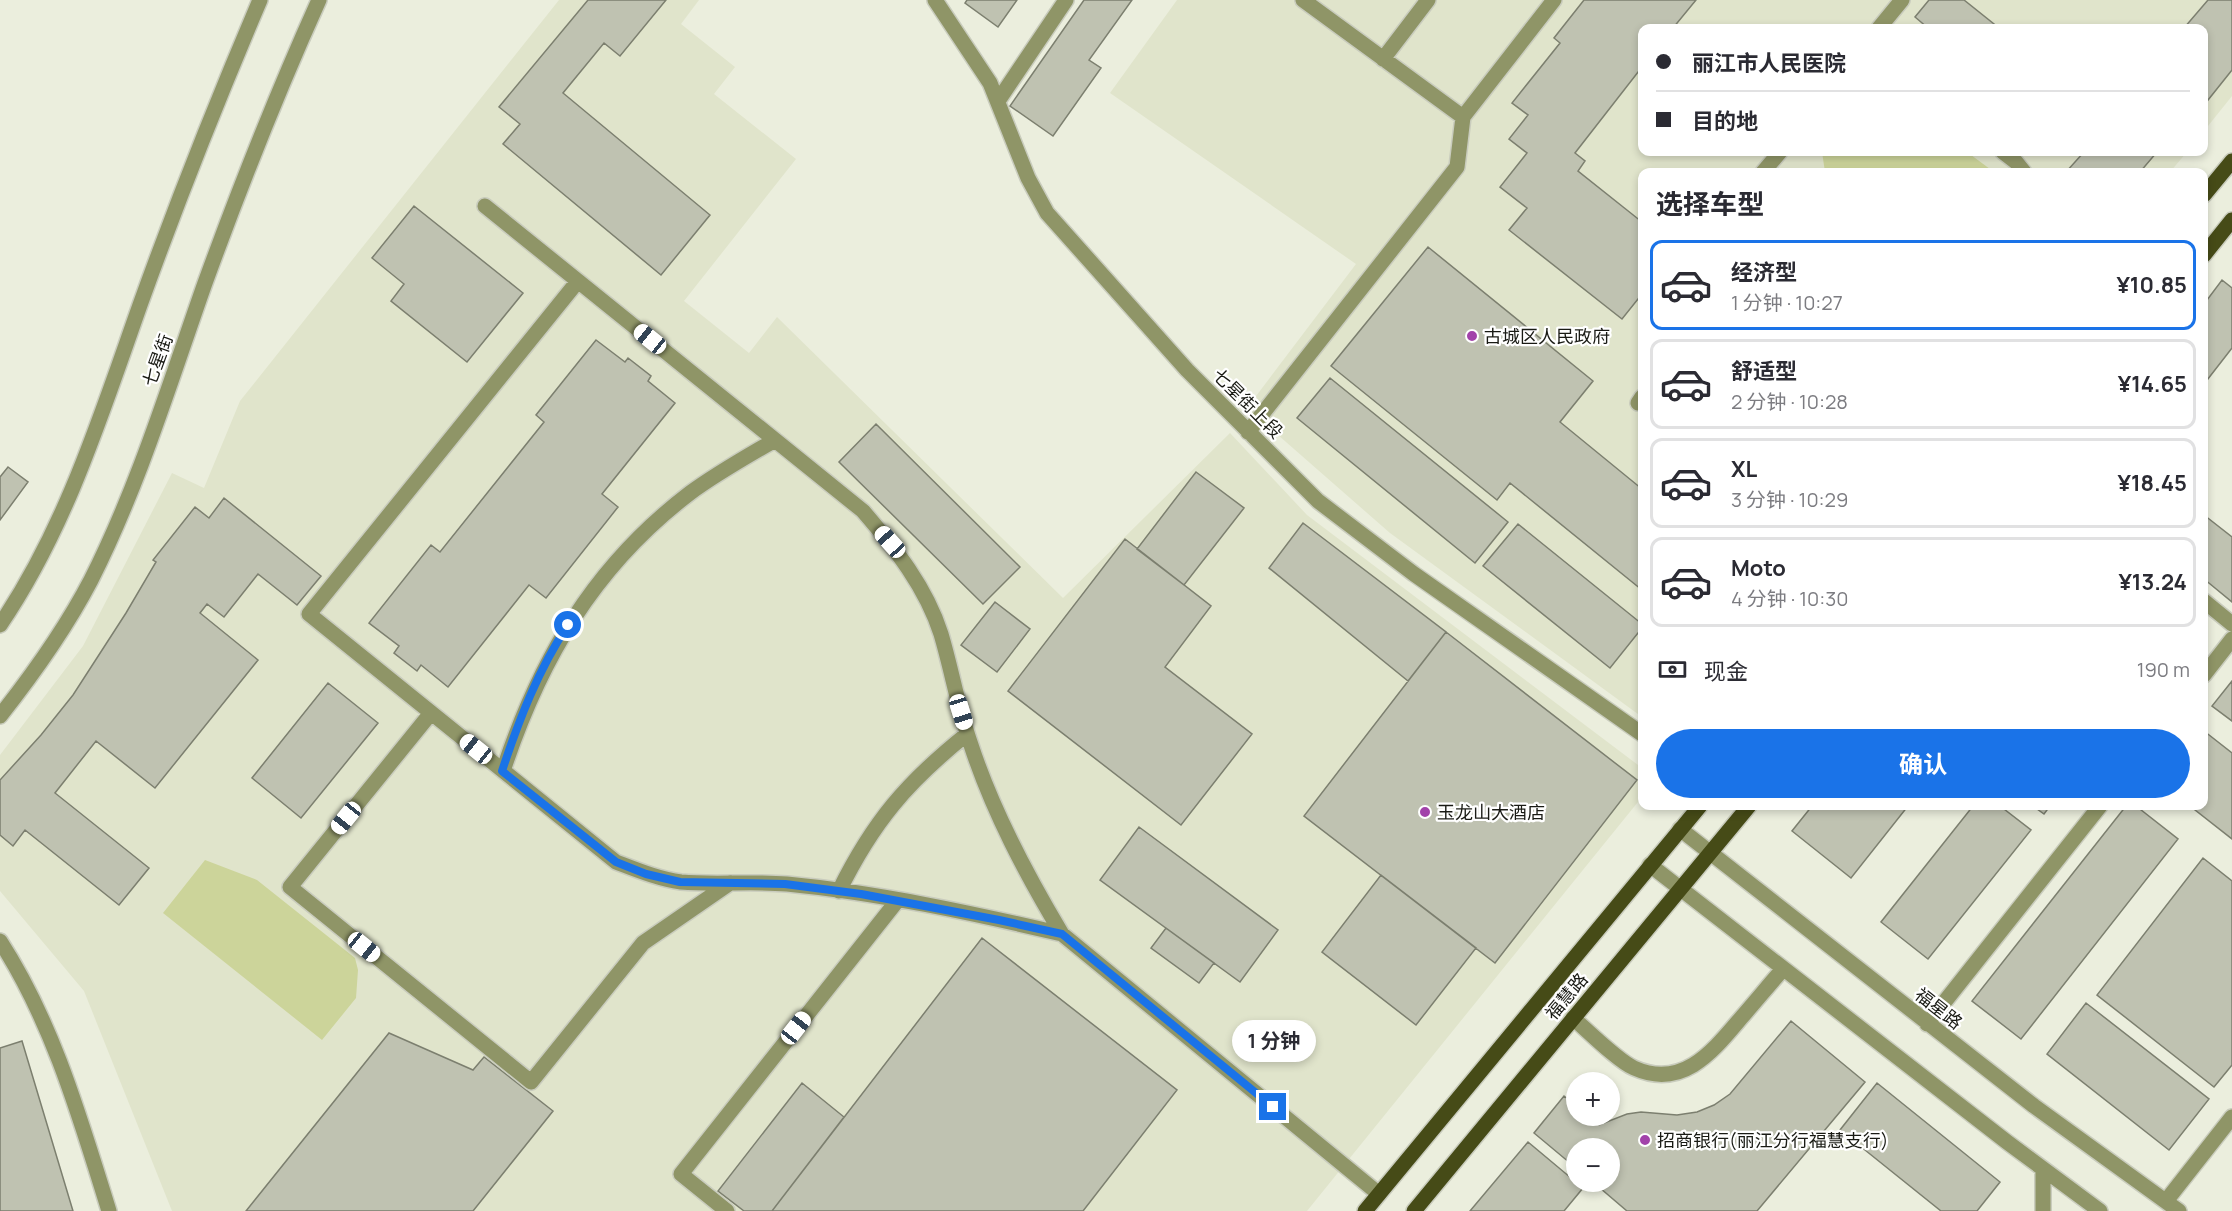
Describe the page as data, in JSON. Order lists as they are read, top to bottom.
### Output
{
  "streets": {
    "main road": ["福慧路"],
    "street": ["七星街", "七星街上段", "福星路"]
  },
  "crossings": [
    ["福慧路", "福星路"]
  ],
  "places": ["古城区人民政府", "玉龙山大酒店", "招商银行(丽江分行福慧支行)"],
  "page": {
    "banner": ["丽江市人民医院", "目的地"],
    "heading": "选择车型",
    "list": [
      {
        "name": "经济型",
        "note": "1 分钟 · 10:27",
        "value": "¥10.85"
      },
      {
        "name": "舒适型",
        "note": "2 分钟 · 10:28",
        "value": "¥14.65"
      },
      {
        "name": "XL",
        "note": "3 分钟 · 10:29",
        "value": "¥18.45"
      },
      {
        "name": "Moto",
        "note": "4 分钟 · 10:30",
        "value": "¥13.24"
      }
    ],
    "pay": ["现金", "190 m"],
    "buttons": "确认",
    "bubble": "1 分钟",
    "map_buttons": ["+", "−"]
  }
}
